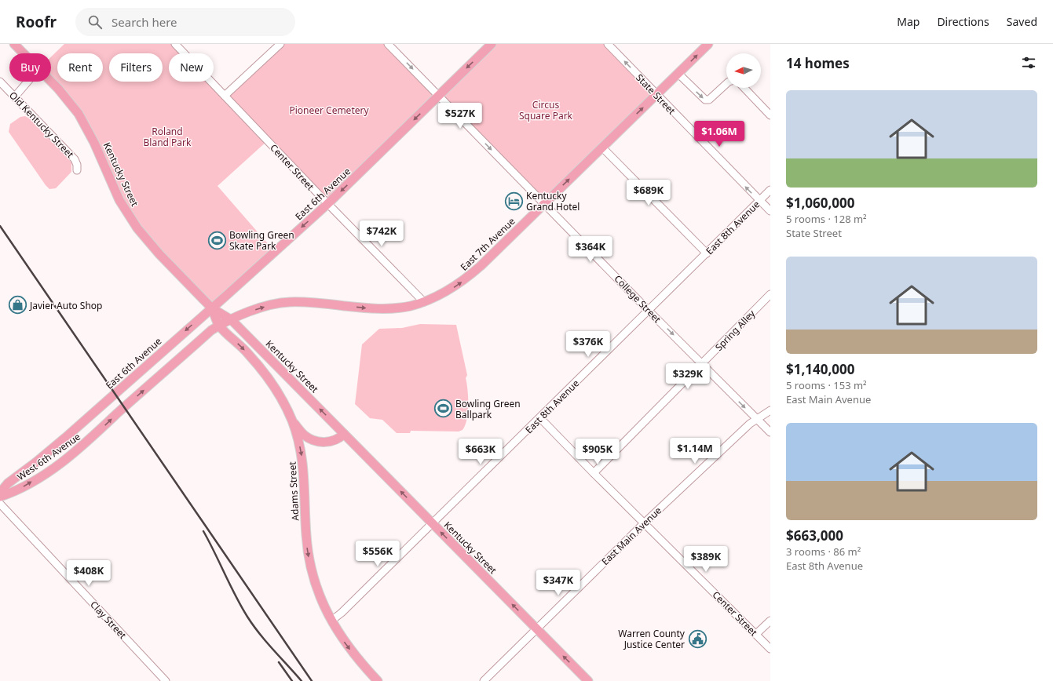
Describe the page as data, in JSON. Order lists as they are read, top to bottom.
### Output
{
  "streets": {
    "main road": [
      "Kentucky Street",
      "East 6th Avenue",
      "East 7th Avenue",
      "West 6th Avenue",
      "Adams Street"
    ],
    "street": [
      "State Street",
      "Old Kentucky Street",
      "Center Street",
      "East 8th Avenue",
      "College Street",
      "Spring Alley",
      "East Main Avenue",
      "Clay Street"
    ]
  },
  "crossings": [
    ["State Street", "East 8th Avenue"],
    ["State Street", "East 7th Avenue"],
    ["Center Street", "East 6th Avenue"],
    ["Center Street", "East 8th Avenue"],
    ["Center Street", "East 7th Avenue"],
    ["Center Street", "Spring Alley"],
    ["Center Street", "East Main Avenue"],
    ["Kentucky Street", "East 6th Avenue"],
    ["Kentucky Street", "East 8th Avenue"],
    ["Kentucky Street", "East 7th Avenue"],
    ["Kentucky Street", "Adams Street"],
    ["Kentucky Street", "East Main Avenue"],
    ["East 6th Avenue", "College Street"],
    ["East 6th Avenue", "West 6th Avenue"],
    ["East 6th Avenue", "Adams Street"],
    ["East 8th Avenue", "College Street"],
    ["East 8th Avenue", "Adams Street"],
    ["East 7th Avenue", "College Street"],
    ["East 7th Avenue", "West 6th Avenue"],
    ["East 7th Avenue", "Adams Street"],
    ["College Street", "Spring Alley"],
    ["College Street", "East Main Avenue"],
    ["West 6th Avenue", "Adams Street"]
  ],
  "one_way": [
    "State Street",
    "Kentucky Street",
    "East 6th Avenue",
    "East 7th Avenue",
    "College Street",
    "Adams Street"
  ],
  "parks": ["Circus Square Park", "Pioneer Cemetery", "Roland Bland Park"],
  "places": {
    "hotel": ["Kentucky Grand Hotel"],
    "sports": ["Bowling Green Skate Park", "Bowling Green Ballpark"],
    "shop": ["Javier Auto Shop"],
    "public building": ["Warren County Justice Center"]
  },
  "north": "left",
  "page": {
    "header": "Roofr",
    "search": "Search here",
    "nav": ["Map", "Directions", "Saved"],
    "heading": "14 homes",
    "chip": [
      "Buy",
      "Rent",
      "Filters",
      "New"
    ],
    "list": [
      {
        "name": "$1,060,000",
        "note": "5 rooms · 128 m² · State Street"
      },
      {
        "name": "$1,140,000",
        "note": "5 rooms · 153 m² · East Main Avenue"
      },
      {
        "name": "$663,000",
        "note": "3 rooms · 86 m² · East 8th Avenue"
      }
    ],
    "price": [
      "$527K",
      "$1.06M",
      "$689K",
      "$742K",
      "$364K",
      "$376K",
      "$329K",
      "$1.14M",
      "$663K",
      "$905K",
      "$556K",
      "$389K",
      "$408K",
      "$347K"
    ]
  }
}
